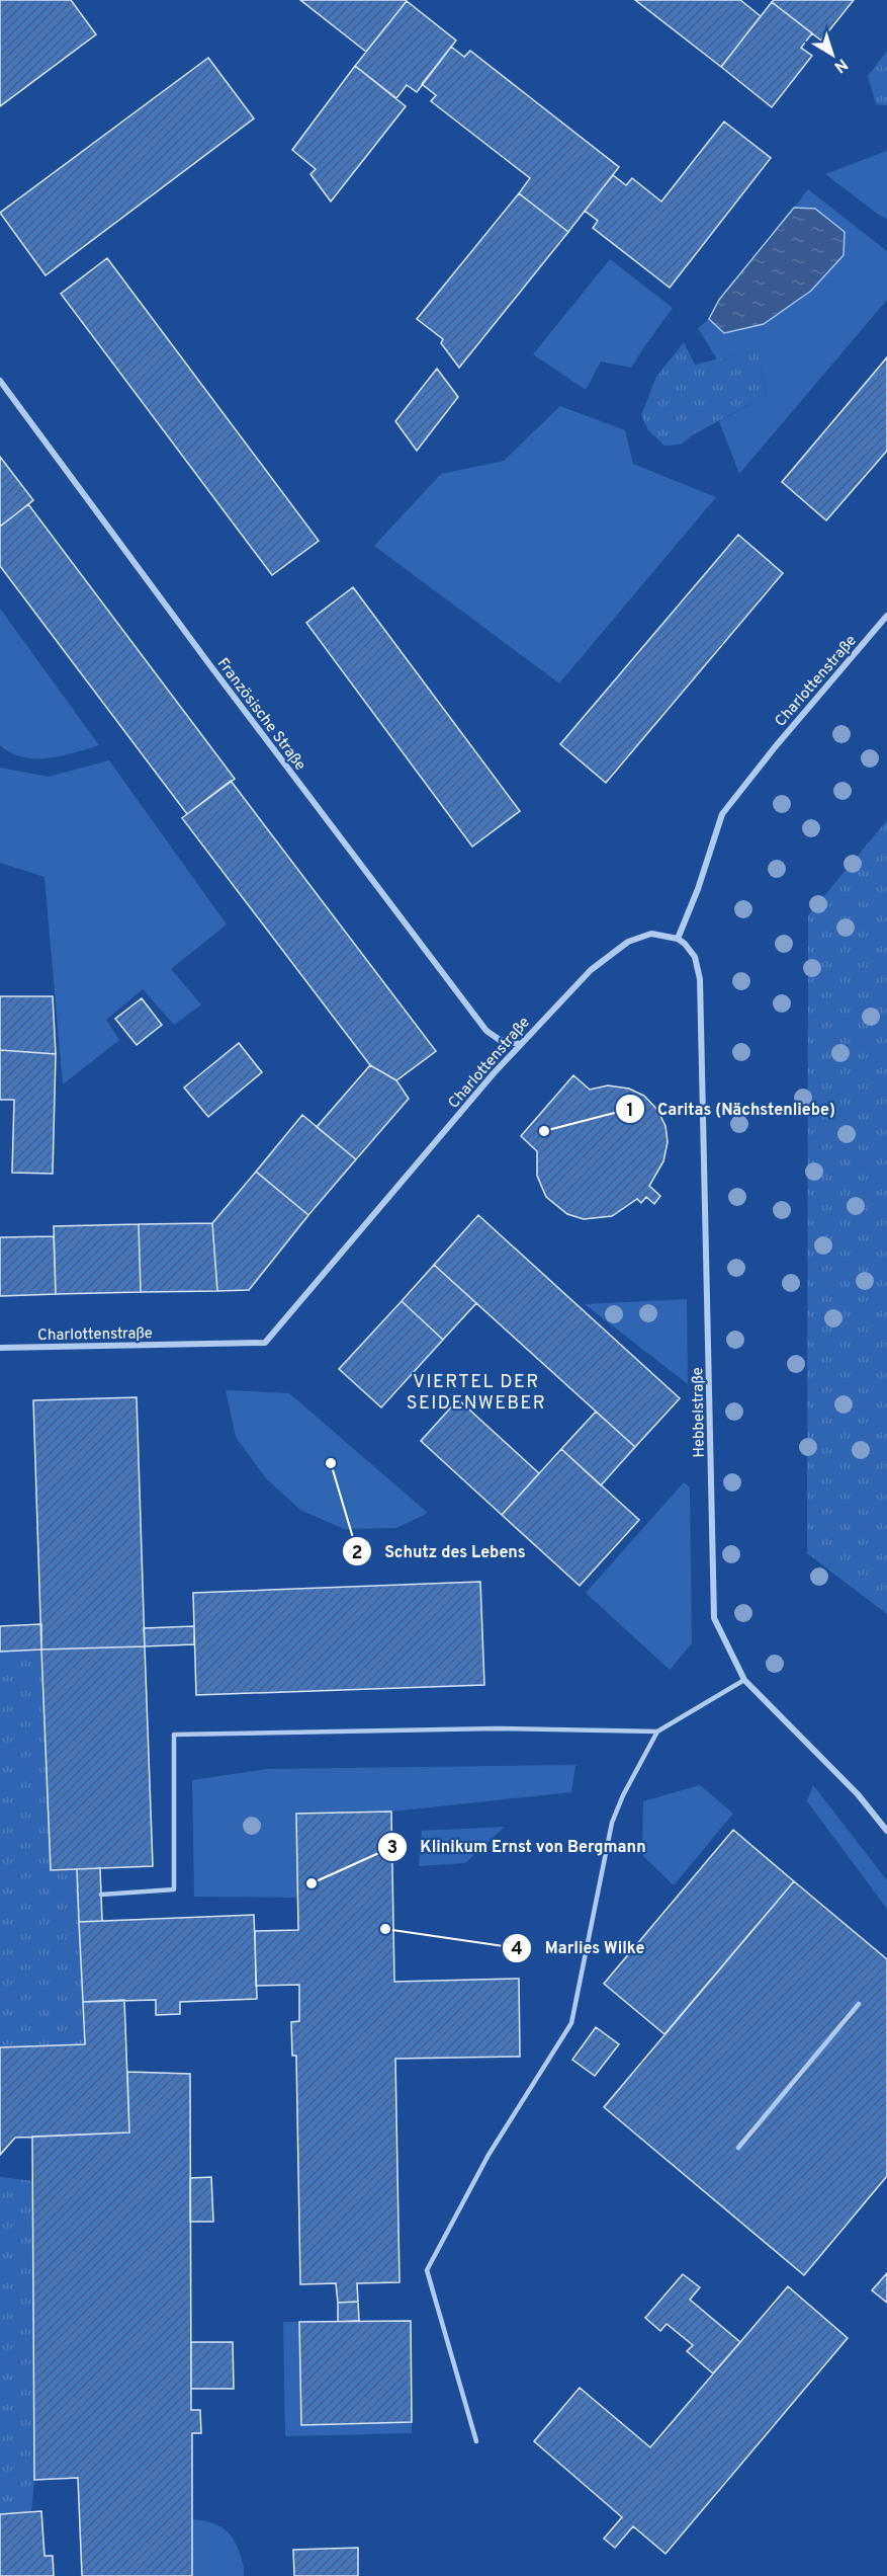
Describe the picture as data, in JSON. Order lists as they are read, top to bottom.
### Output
{
  "streets": {
    "street": ["Charlottenstraße", "Französische Straße", "Hebbelstraße"]
  },
  "crossings": [
    ["Charlottenstraße", "Französische Straße"],
    ["Charlottenstraße", "Hebbelstraße"]
  ],
  "districts": ["VIERTEL DER SEIDENWEBER"],
  "places": [
    "Caritas (Nächstenliebe)",
    "Schutz des Lebens",
    "Klinikum Ernst von Bergmann",
    "Marlies Wilke"
  ],
  "north": "bottom right"
}
